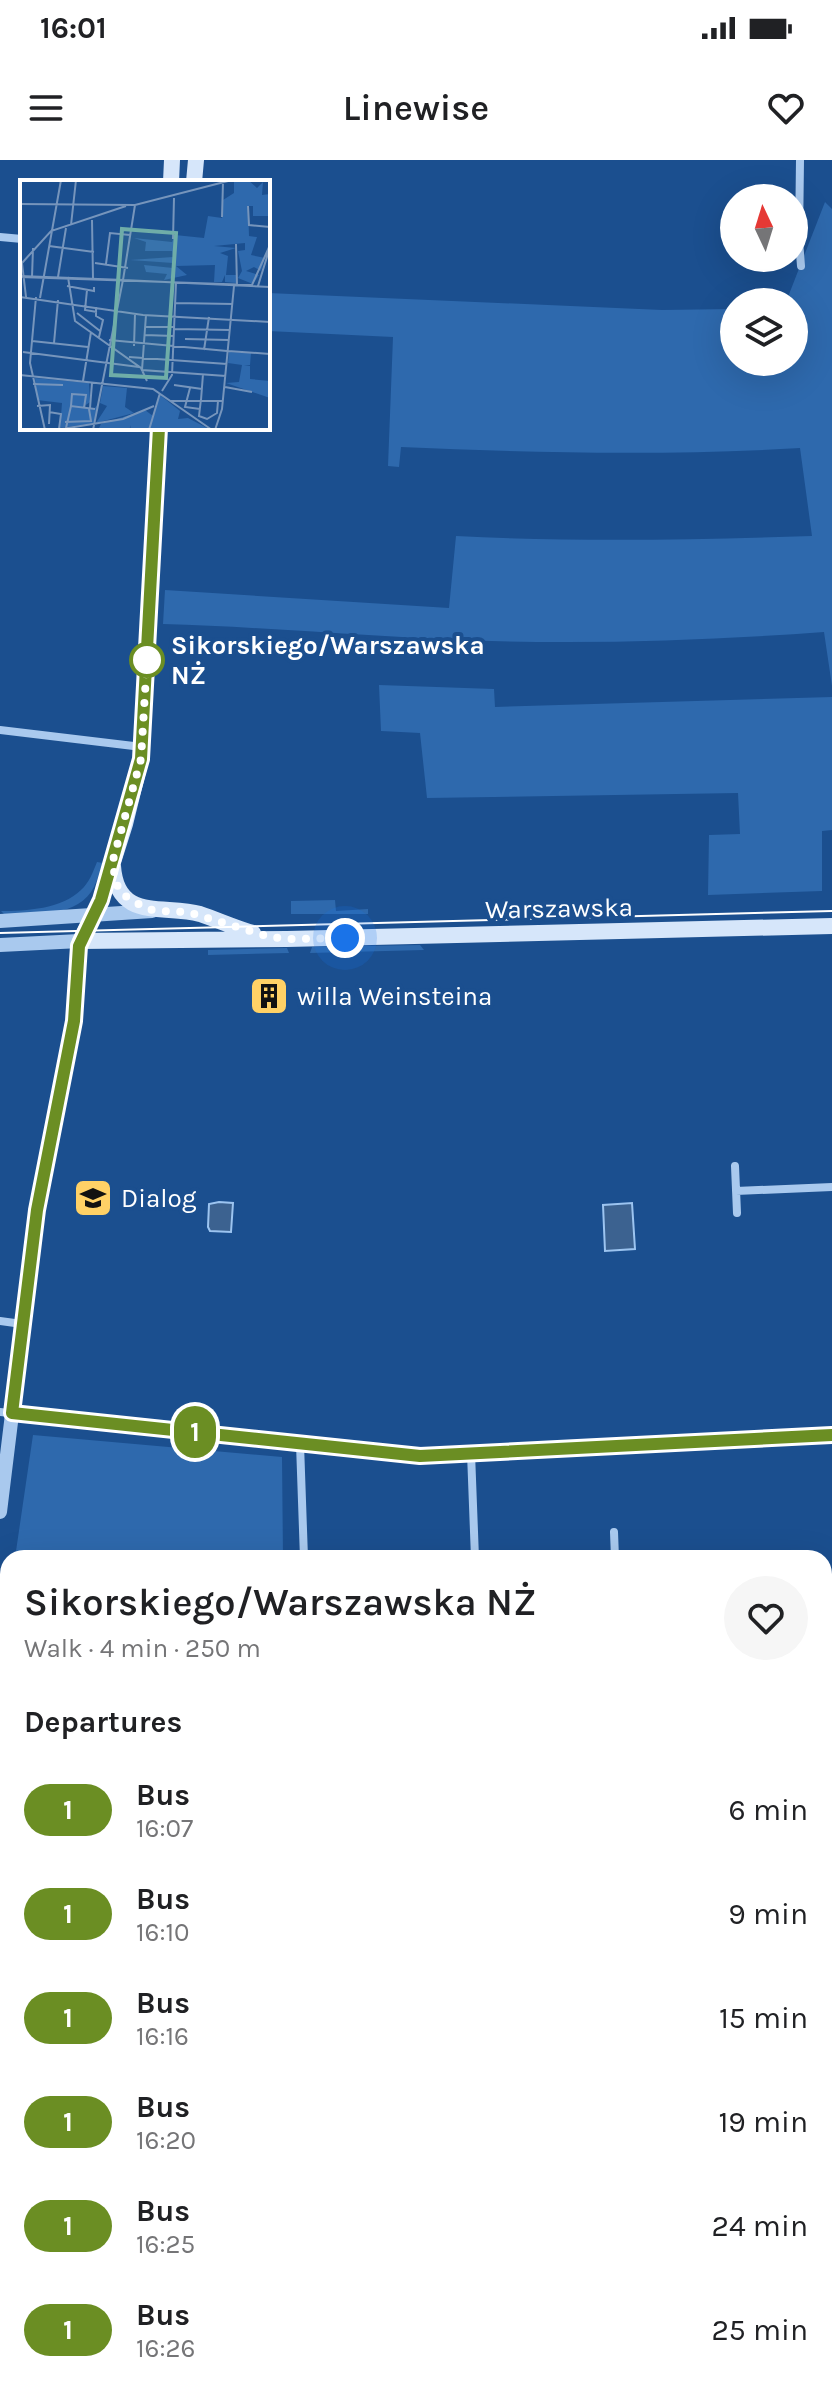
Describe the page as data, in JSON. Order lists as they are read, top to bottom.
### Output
{
  "streets": {
    "main road": ["Warszawska"]
  },
  "places": {
    "other": ["Sikorskiego/Warszawska NŻ"],
    "building": ["willa Weinsteina"],
    "school or university": ["Dialog"]
  },
  "lines": ["bus line 1"],
  "north": "top",
  "page": {
    "status": "16:01",
    "header": "Linewise",
    "on_map": "1",
    "heading": [
      ["Sikorskiego/Warszawska NŻ", "Walk · 4 min · 250 m"],
      "Departures"
    ],
    "list": [
      {
        "mark": "1",
        "name": "Bus",
        "note": "16:07",
        "value": "6 min"
      },
      {
        "mark": "1",
        "name": "Bus",
        "note": "16:10",
        "value": "9 min"
      },
      {
        "mark": "1",
        "name": "Bus",
        "note": "16:16",
        "value": "15 min"
      },
      {
        "mark": "1",
        "name": "Bus",
        "note": "16:20",
        "value": "19 min"
      },
      {
        "mark": "1",
        "name": "Bus",
        "note": "16:25",
        "value": "24 min"
      },
      {
        "mark": "1",
        "name": "Bus",
        "note": "16:26",
        "value": "25 min"
      }
    ]
  }
}
